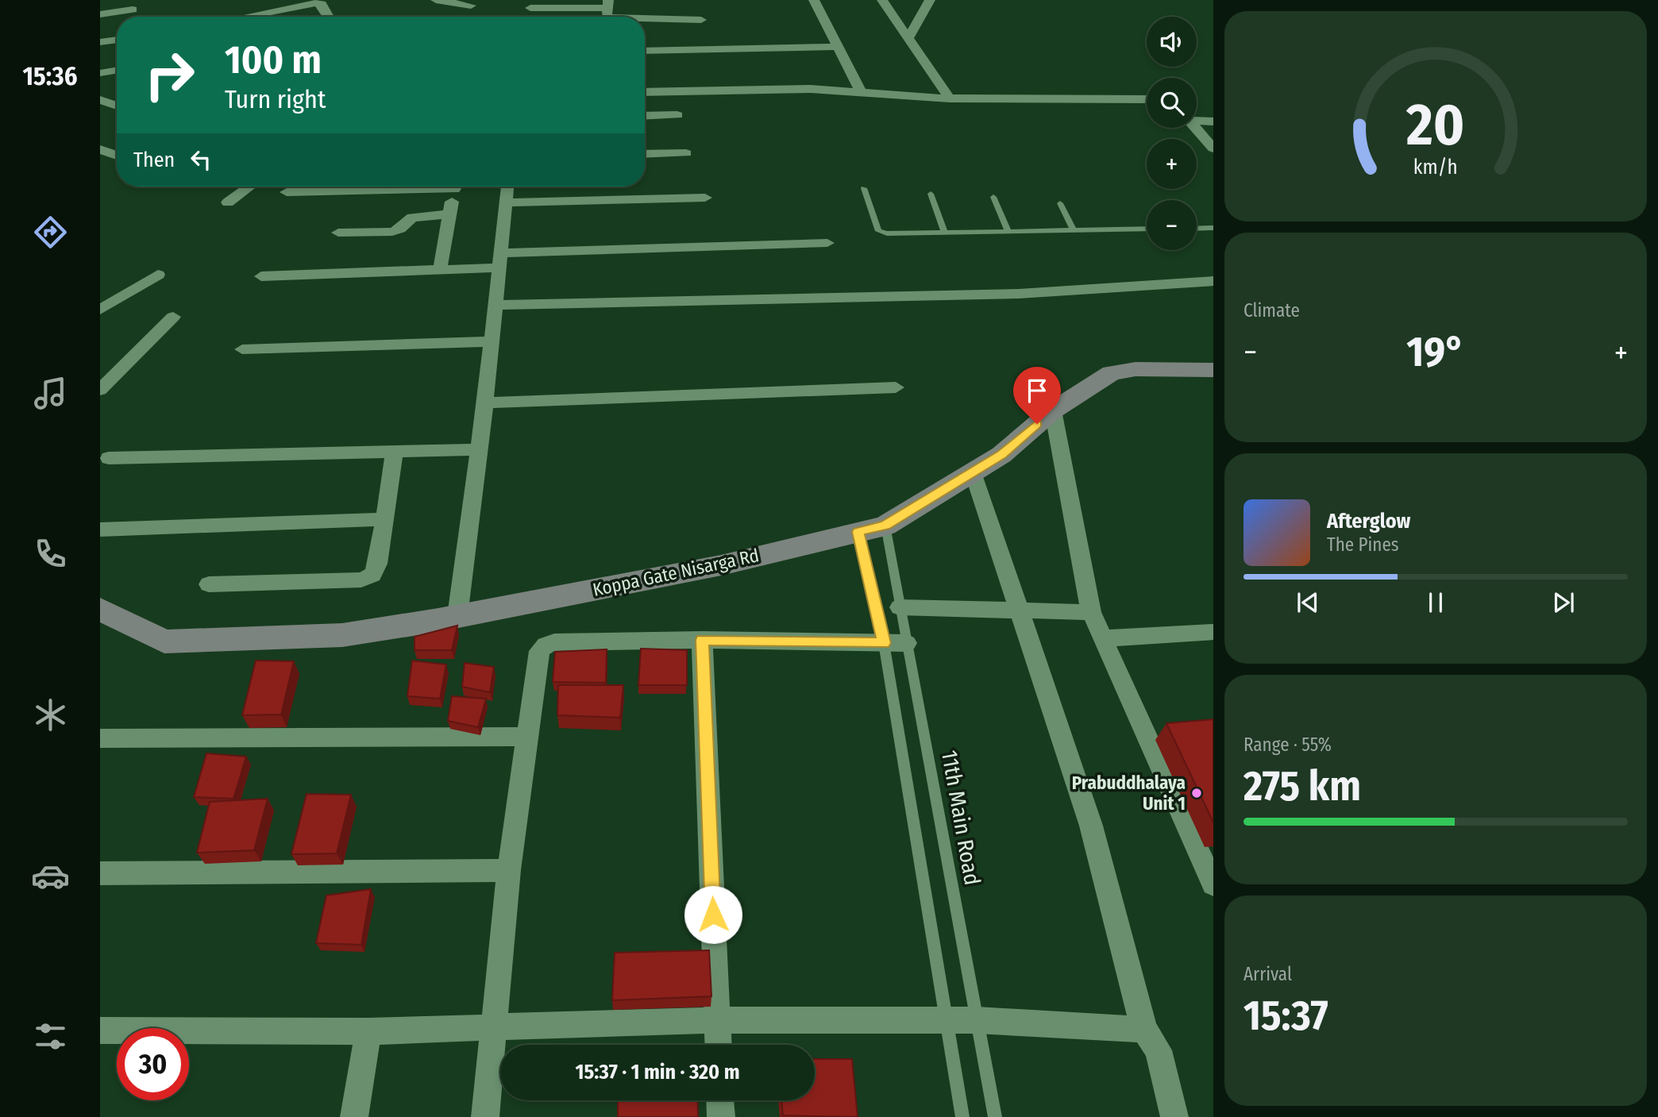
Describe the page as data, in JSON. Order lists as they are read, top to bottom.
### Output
{
  "streets": {
    "street": ["Koppa Gate Nisarga Rd"],
    "lane": ["11th Main Road"]
  },
  "crossings": [
    ["Koppa Gate Nisarga Rd", "11th Main Road"]
  ],
  "places": ["Prabuddhalaya Unit 1"],
  "page": {
    "tabs": "15:36",
    "map_buttons": ["+", "−"],
    "turn": ["100 m", "Turn right"],
    "then": "Then",
    "tile": [
      "Climate",
      ["Range · 55%", "275 km"],
      ["Arrival", "15:37"]
    ],
    "heat": ["−", "19°", "+"],
    "song": ["Afterglow", "The Pines"],
    "limit": "30",
    "trip": "15:37 · 1 min · 320 m",
    "gauge": ["20", "km/h"]
  }
}
